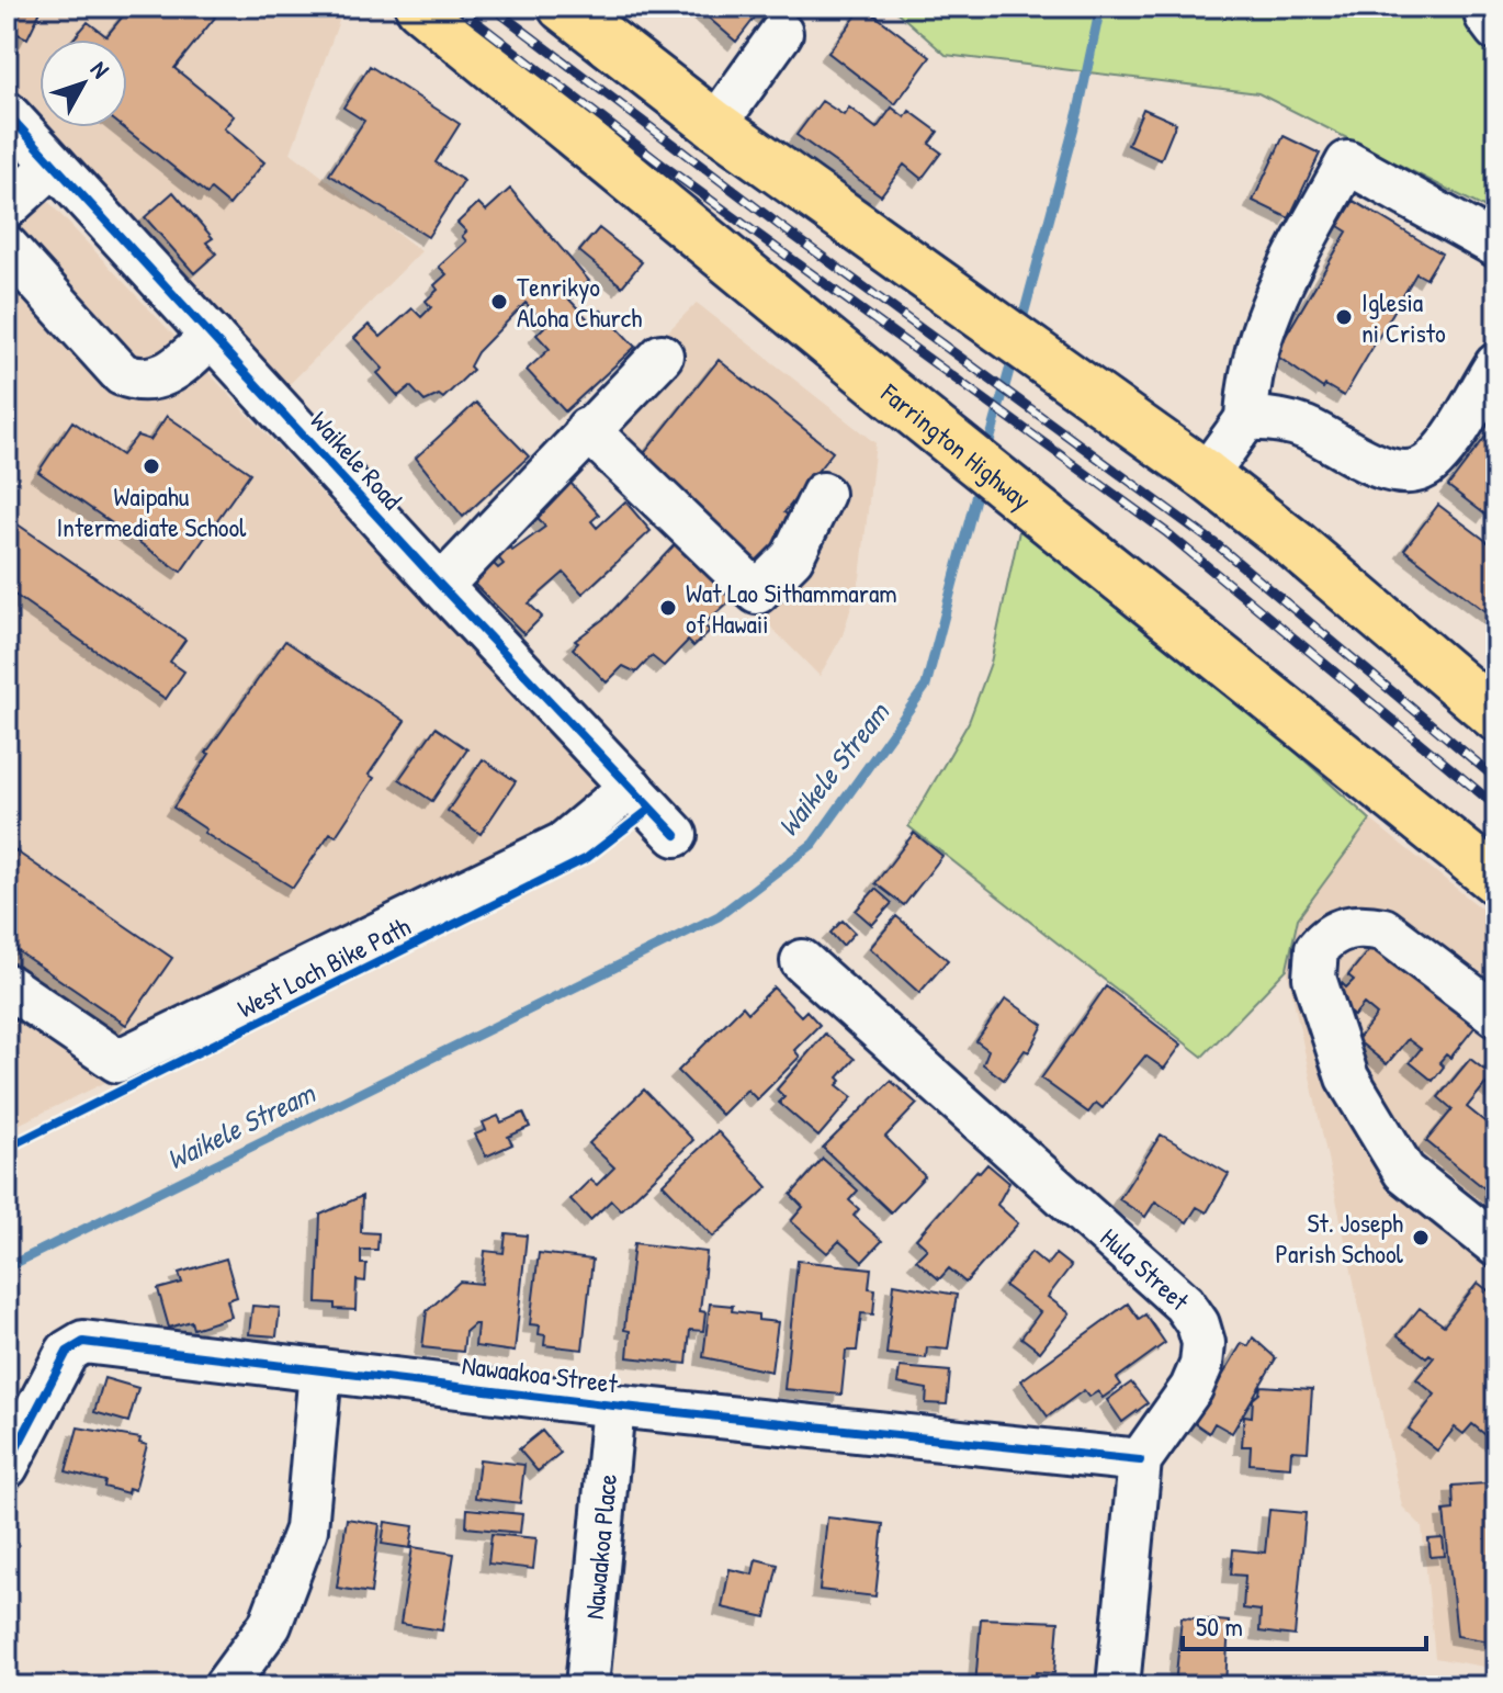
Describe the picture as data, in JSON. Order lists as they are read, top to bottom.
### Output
{
  "streets": {
    "main road": ["Farrington Highway"],
    "street": [
      "Waikele Road",
      "Hula Street",
      "Nawaakoa Street",
      "Nawaakoa Place"
    ],
    "cycle path": ["West Loch Bike Path"]
  },
  "crossings": [
    ["Hula Street", "Nawaakoa Street"],
    ["Nawaakoa Street", "Nawaakoa Place"]
  ],
  "water": ["Waikele Stream"],
  "places": [
    "Tenrikyo Aloha Church",
    "Iglesia ni Cristo",
    "Waipahu Intermediate School",
    "Wat Lao Sithammaram of Hawaii",
    "St. Joseph Parish School"
  ],
  "scale_bar": "50 m",
  "north": "top right"
}
